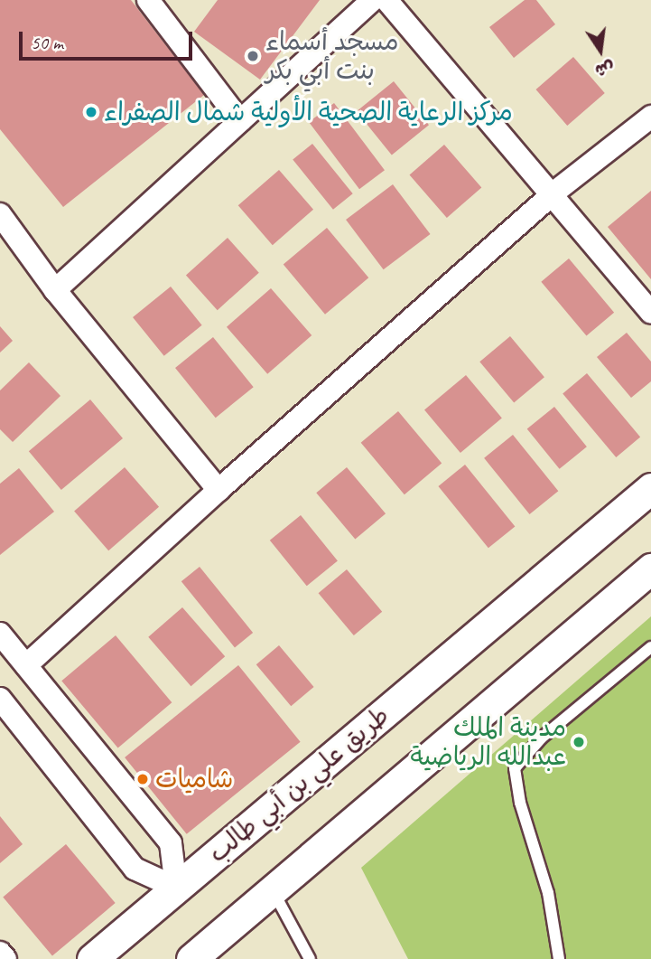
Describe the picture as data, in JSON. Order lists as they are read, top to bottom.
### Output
{
  "streets": {
    "main road": ["طريق علي بن أبي طالب"]
  },
  "places": [
    "مسجد أسماء بنت أبي بكر",
    "مركز الرعاية الصحية الأولية شمال الصفراء",
    "مدينة الملك عبدالله الرياضية",
    "شاميات"
  ],
  "scale_bar": "50 m",
  "north": "bottom"
}
